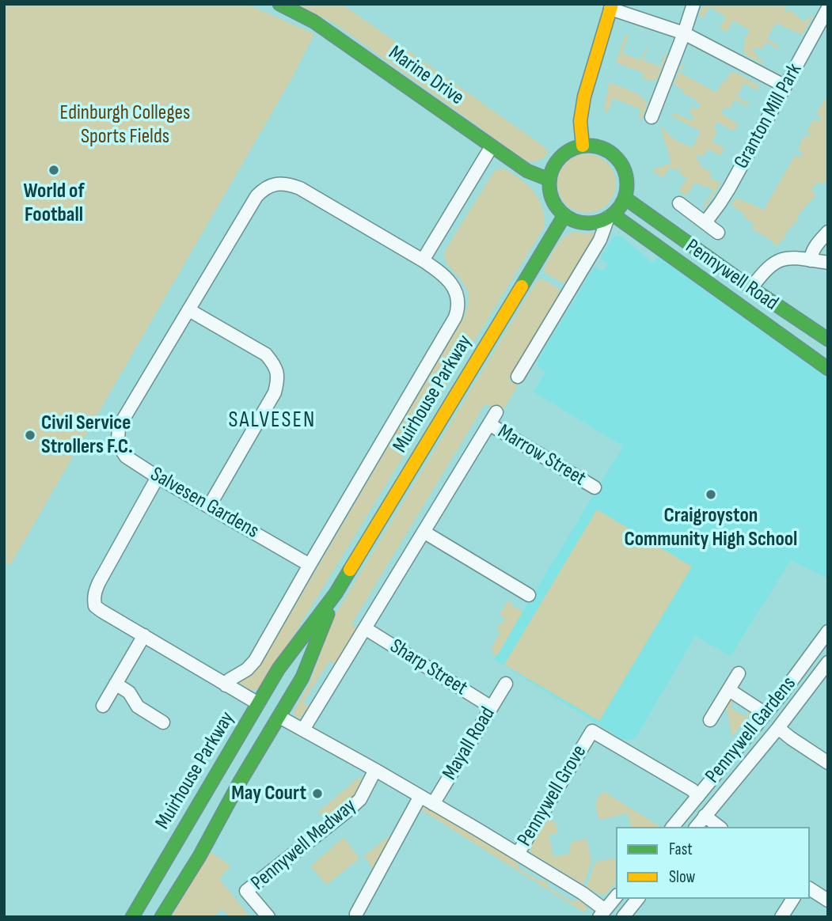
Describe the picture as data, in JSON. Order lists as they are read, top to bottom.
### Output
{
  "streets": {
    "street": [
      "Marine Drive",
      "Granton Mill Park",
      "Pennywell Road",
      "Muirhouse Parkway",
      "Marrow Street",
      "Salvesen Gardens",
      "Sharp Street",
      "Pennywell Gardens",
      "Mayall Road",
      "Pennywell Grove",
      "Pennywell Medway"
    ]
  },
  "crossings": [
    ["Marine Drive", "Pennywell Road"],
    ["Marine Drive", "Muirhouse Parkway"],
    ["Pennywell Road", "Muirhouse Parkway"],
    ["Sharp Street", "Mayall Road"],
    ["Pennywell Gardens", "Pennywell Grove"]
  ],
  "districts": ["SALVESEN"],
  "parks": ["Edinburgh Colleges Sports Fields"],
  "places": [
    "World of Football",
    "Civil Service Strollers F.C.",
    "Craigroyston Community High School",
    "May Court"
  ],
  "legend": ["Fast", "Slow"]
}
